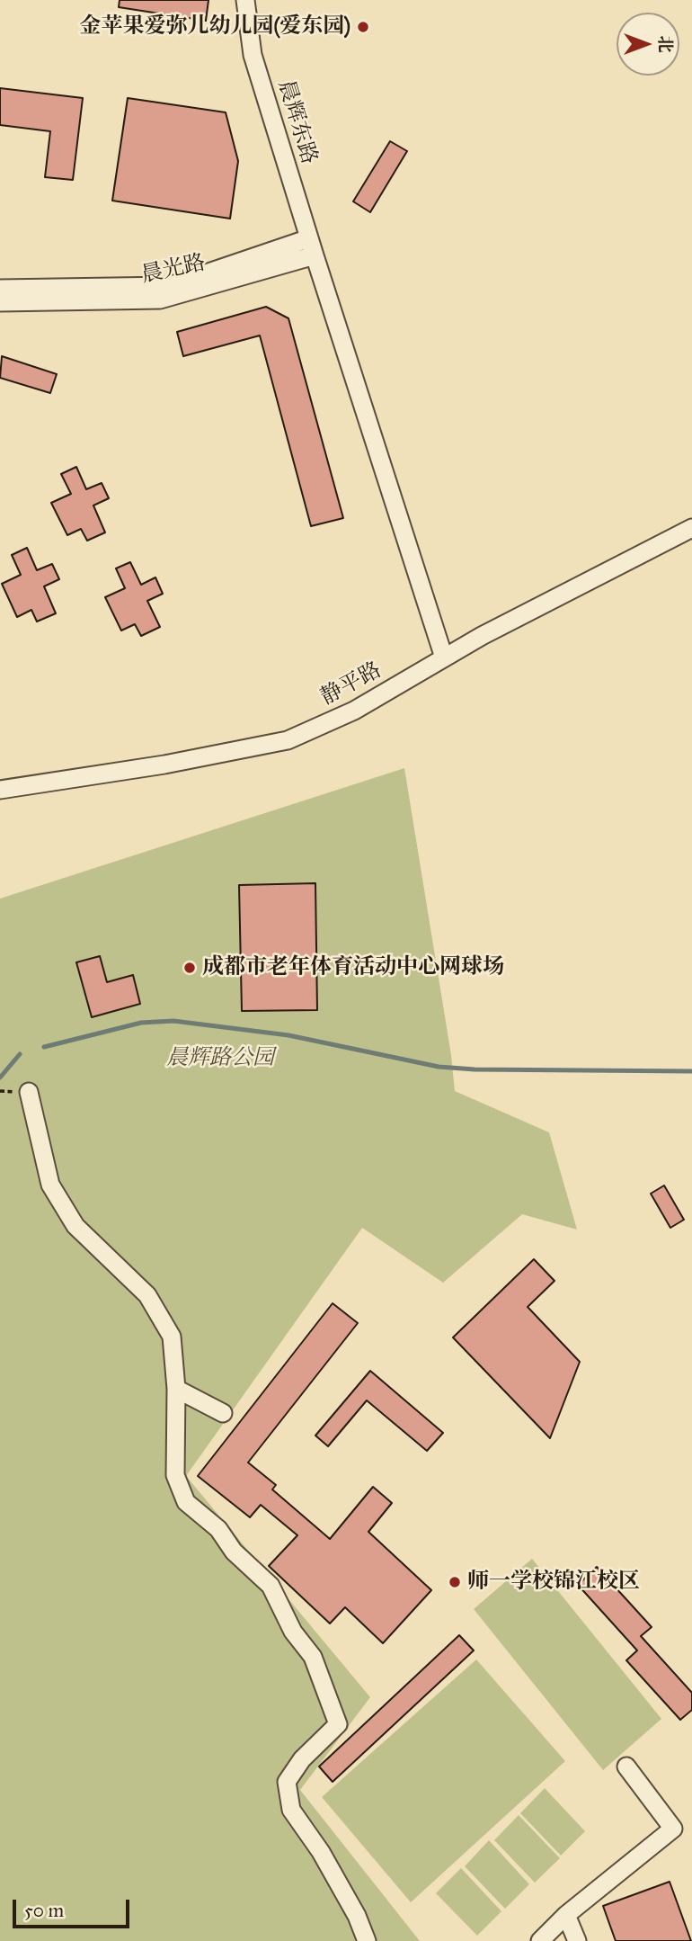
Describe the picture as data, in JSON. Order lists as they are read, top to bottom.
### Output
{
  "streets": {
    "street": ["晨辉东路", "晨光路", "静平路"]
  },
  "crossings": [
    ["晨辉东路", "晨光路"],
    ["晨辉东路", "静平路"]
  ],
  "parks": ["晨辉路公园"],
  "places": ["金苹果爱弥儿幼儿园(爱东园)", "成都市老年体育活动中心网球场", "师一学校锦江校区"],
  "scale_bar": "50 m",
  "north": "right"
}
